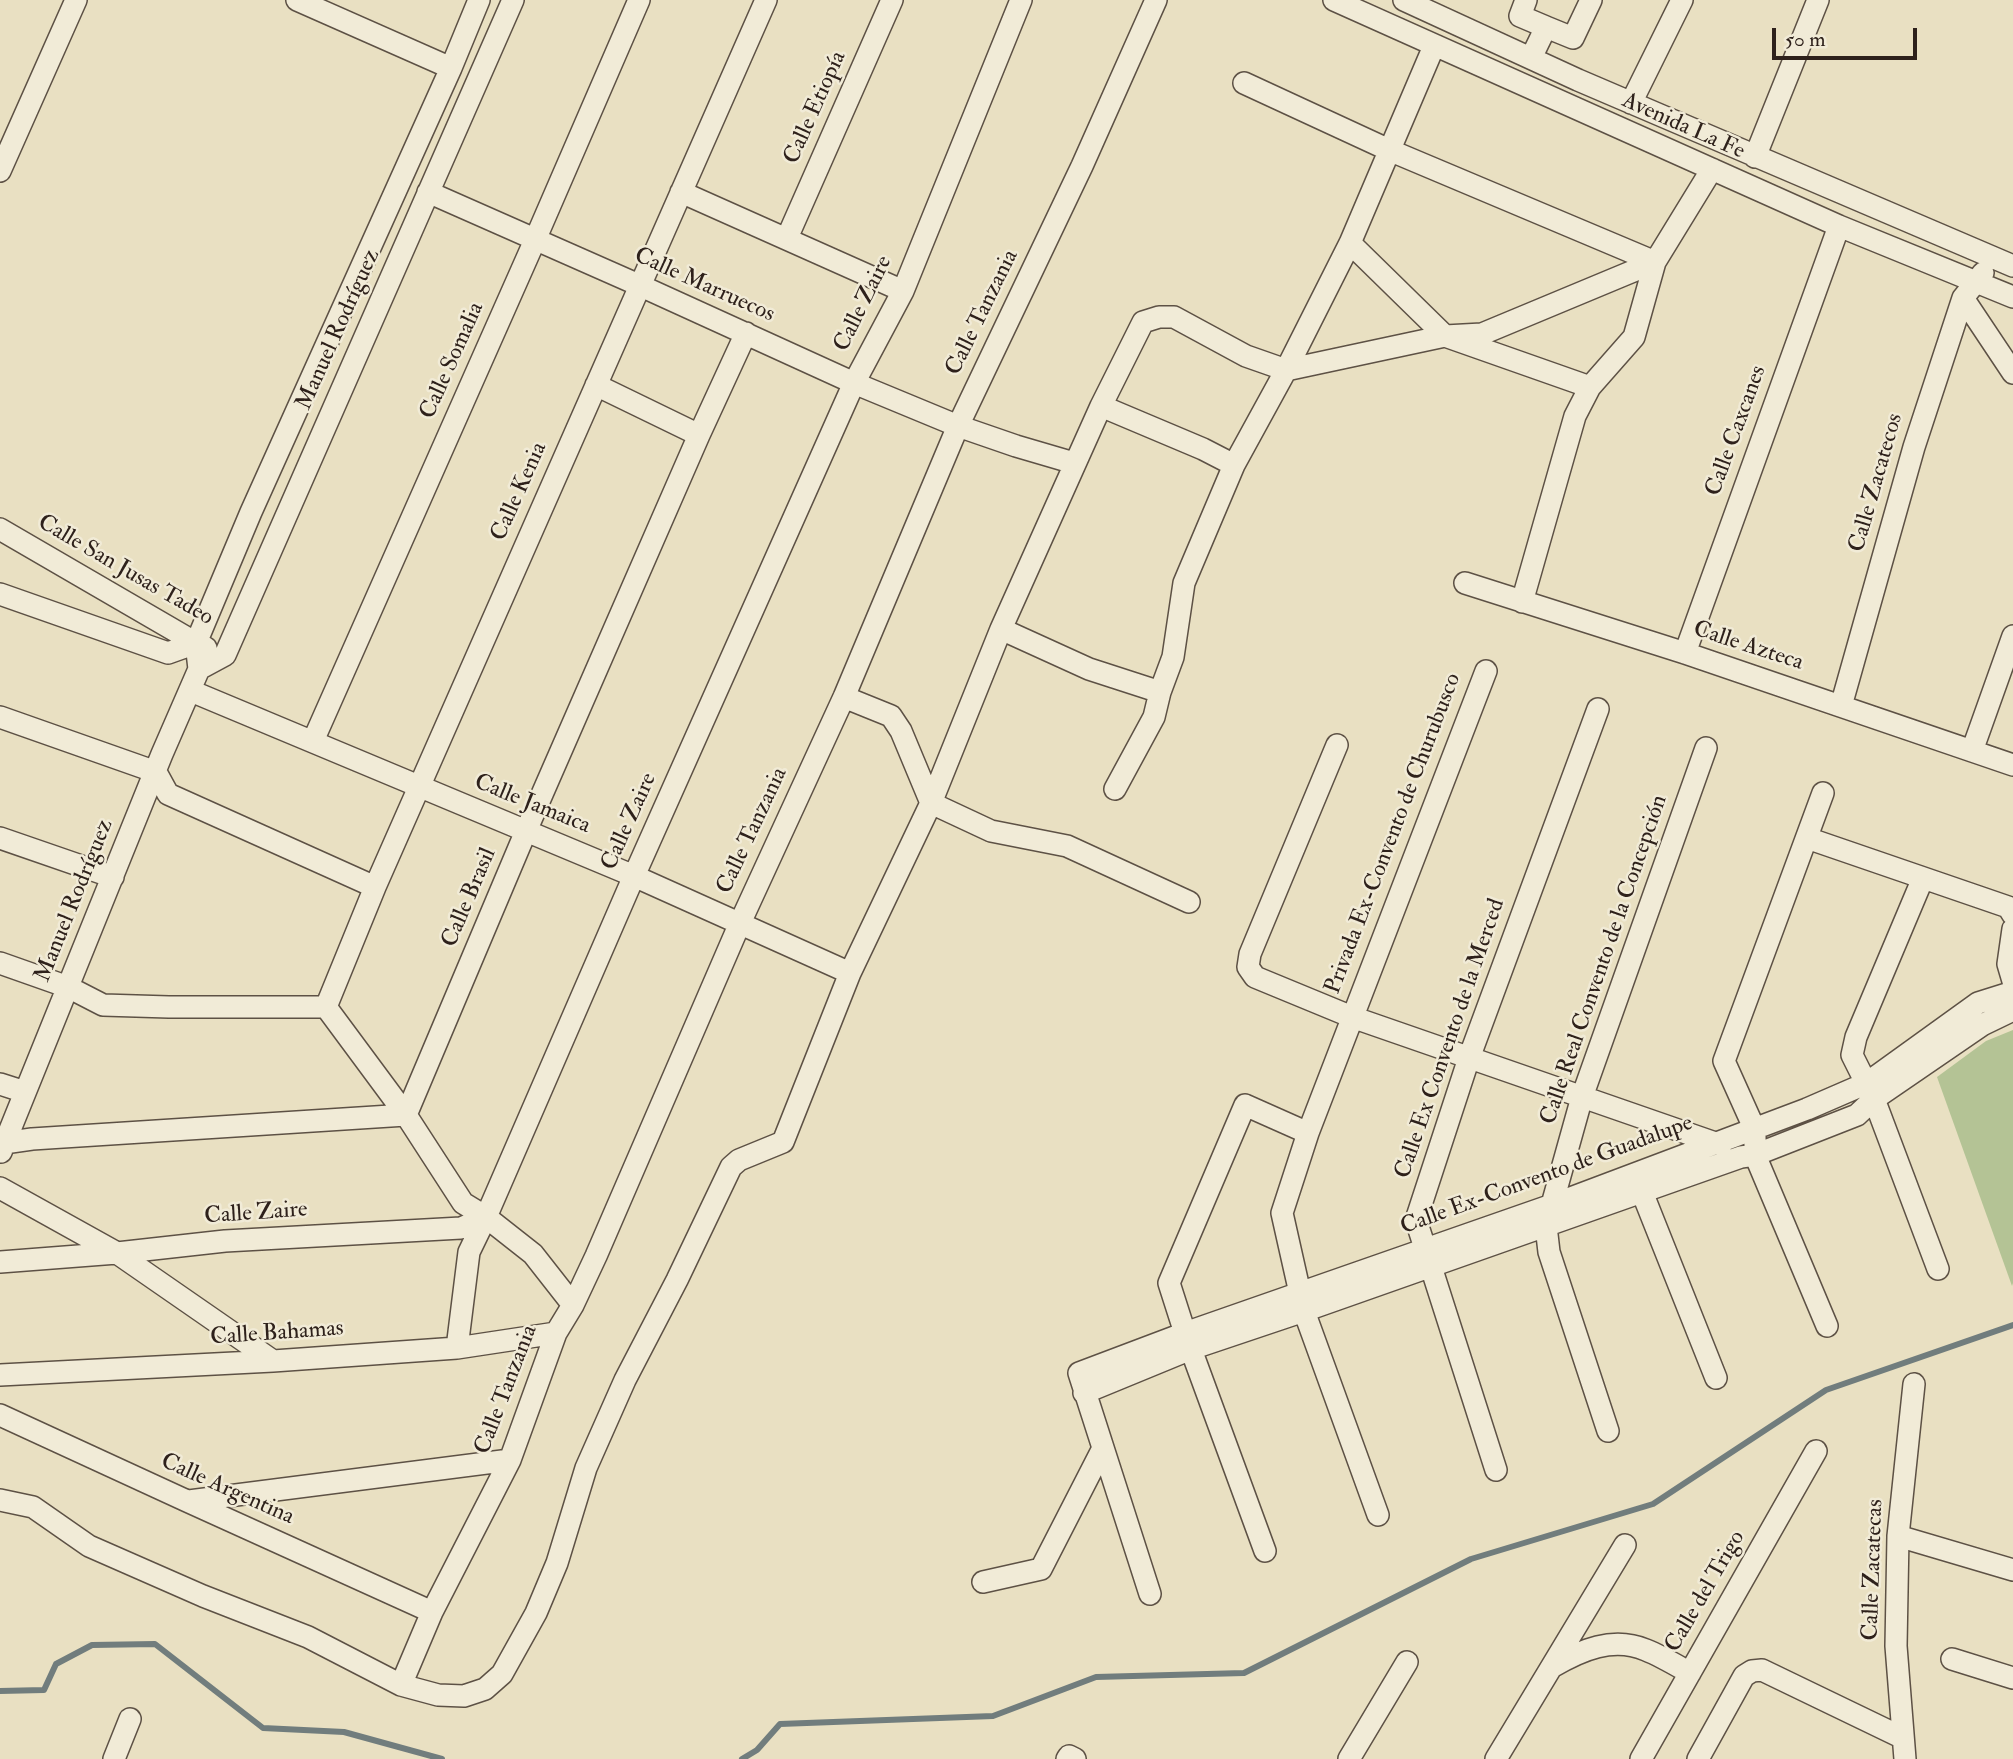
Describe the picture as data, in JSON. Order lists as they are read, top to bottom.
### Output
{
  "streets": {
    "street": [
      "Calle Etiopía",
      "Avenida La Fe",
      "Calle Marruecos",
      "Calle Zaire",
      "Calle Tanzania",
      "Manuel Rodríguez",
      "Calle Somalia",
      "Calle Caxcanes",
      "Calle Zacatecos",
      "Calle Kenia",
      "Calle San Jusas Tadeo",
      "Calle Azteca",
      "Calle Jamaica",
      "Privada Ex-Convento de Churubusco",
      "Calle Brasil",
      "Calle Real Convento de la Concepción",
      "Calle Ex Convento de la Merced",
      "Calle Ex-Convento de Guadalupe",
      "Calle Bahamas",
      "Calle Argentina",
      "Calle Zacatecas",
      "Calle del Trigo"
    ]
  },
  "crossings": [
    ["Avenida La Fe", "Calle Caxcanes"],
    ["Avenida La Fe", "Calle Zacatecos"],
    ["Calle Marruecos", "Calle Zaire"],
    ["Calle Marruecos", "Calle Tanzania"],
    ["Calle Marruecos", "Manuel Rodríguez"],
    ["Calle Marruecos", "Calle Somalia"],
    ["Calle Marruecos", "Calle Kenia"],
    ["Calle Marruecos", "Calle Brasil"],
    ["Calle Zaire", "Calle Jamaica"],
    ["Calle Tanzania", "Calle Jamaica"],
    ["Calle Tanzania", "Calle Bahamas"],
    ["Calle Tanzania", "Calle Argentina"],
    ["Manuel Rodríguez", "Calle San Jusas Tadeo"],
    ["Manuel Rodríguez", "Calle Jamaica"],
    ["Calle Somalia", "Calle Jamaica"],
    ["Calle Caxcanes", "Calle Azteca"],
    ["Calle Zacatecos", "Calle Azteca"],
    ["Calle Kenia", "Calle Jamaica"],
    ["Calle Jamaica", "Calle Brasil"],
    ["Privada Ex-Convento de Churubusco", "Calle Ex-Convento de Guadalupe"],
    ["Calle Real Convento de la Concepción", "Calle Ex-Convento de Guadalupe"],
    ["Calle Ex Convento de la Merced", "Calle Ex-Convento de Guadalupe"]
  ],
  "scale_bar": "50 m"
}
